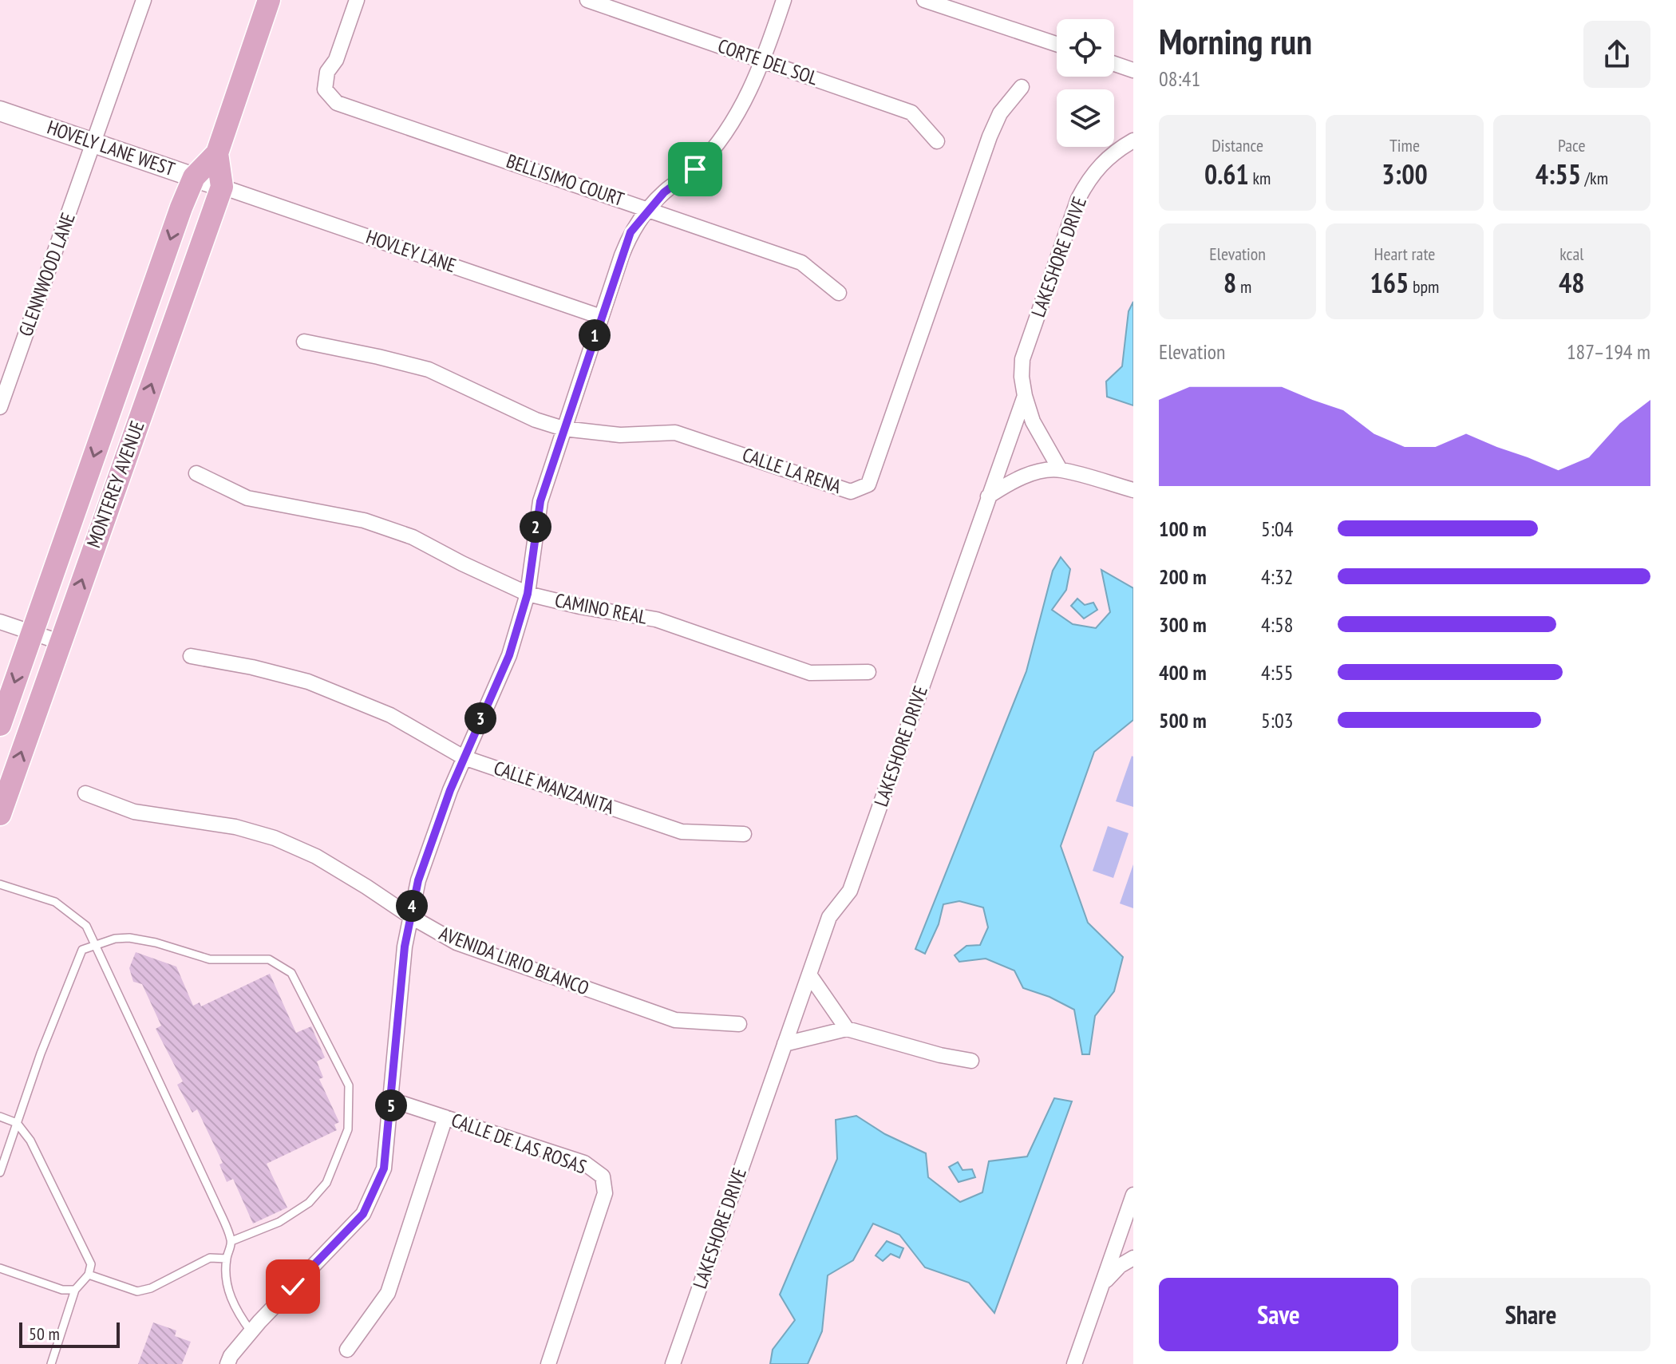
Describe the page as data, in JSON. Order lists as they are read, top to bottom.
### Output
{
  "streets": {
    "main road": ["MONTEREY AVENUE"],
    "street": [
      "CORTE DEL SOL",
      "HOVELY LANE WEST",
      "BELLISIMO COURT",
      "HOVLEY LANE",
      "LAKESHORE DRIVE",
      "GLENNWOOD LANE",
      "CALLE LA RENA",
      "CAMINO REAL",
      "CALLE MANZANITA",
      "AVENIDA LIRIO BLANCO",
      "CALLE DE LAS ROSAS"
    ]
  },
  "crossings": [
    ["HOVELY LANE WEST", "HOVLEY LANE"],
    ["HOVELY LANE WEST", "GLENNWOOD LANE"],
    ["HOVELY LANE WEST", "MONTEREY AVENUE"],
    ["HOVLEY LANE", "MONTEREY AVENUE"]
  ],
  "scale_bar": "50 m",
  "page": {
    "heading": ["Morning run", "08:41"],
    "stats": [
      ["Distance", "0.61 km"],
      ["Time", "3:00"],
      ["Pace", "4:55 /km"],
      ["Elevation", "8 m"],
      ["Heart rate", "165 bpm"],
      ["kcal", "48"]
    ],
    "pins": [
      "1",
      "2",
      "3",
      "4",
      "5"
    ],
    "chart": ["Elevation", "187–194 m"],
    "list": [
      {
        "name": "100 m",
        "note": "5:04"
      },
      {
        "name": "200 m",
        "note": "4:32"
      },
      {
        "name": "300 m",
        "note": "4:58"
      },
      {
        "name": "400 m",
        "note": "4:55"
      },
      {
        "name": "500 m",
        "note": "5:03"
      }
    ],
    "buttons": ["Save", "Share"],
    "scale": "50 m"
  }
}
